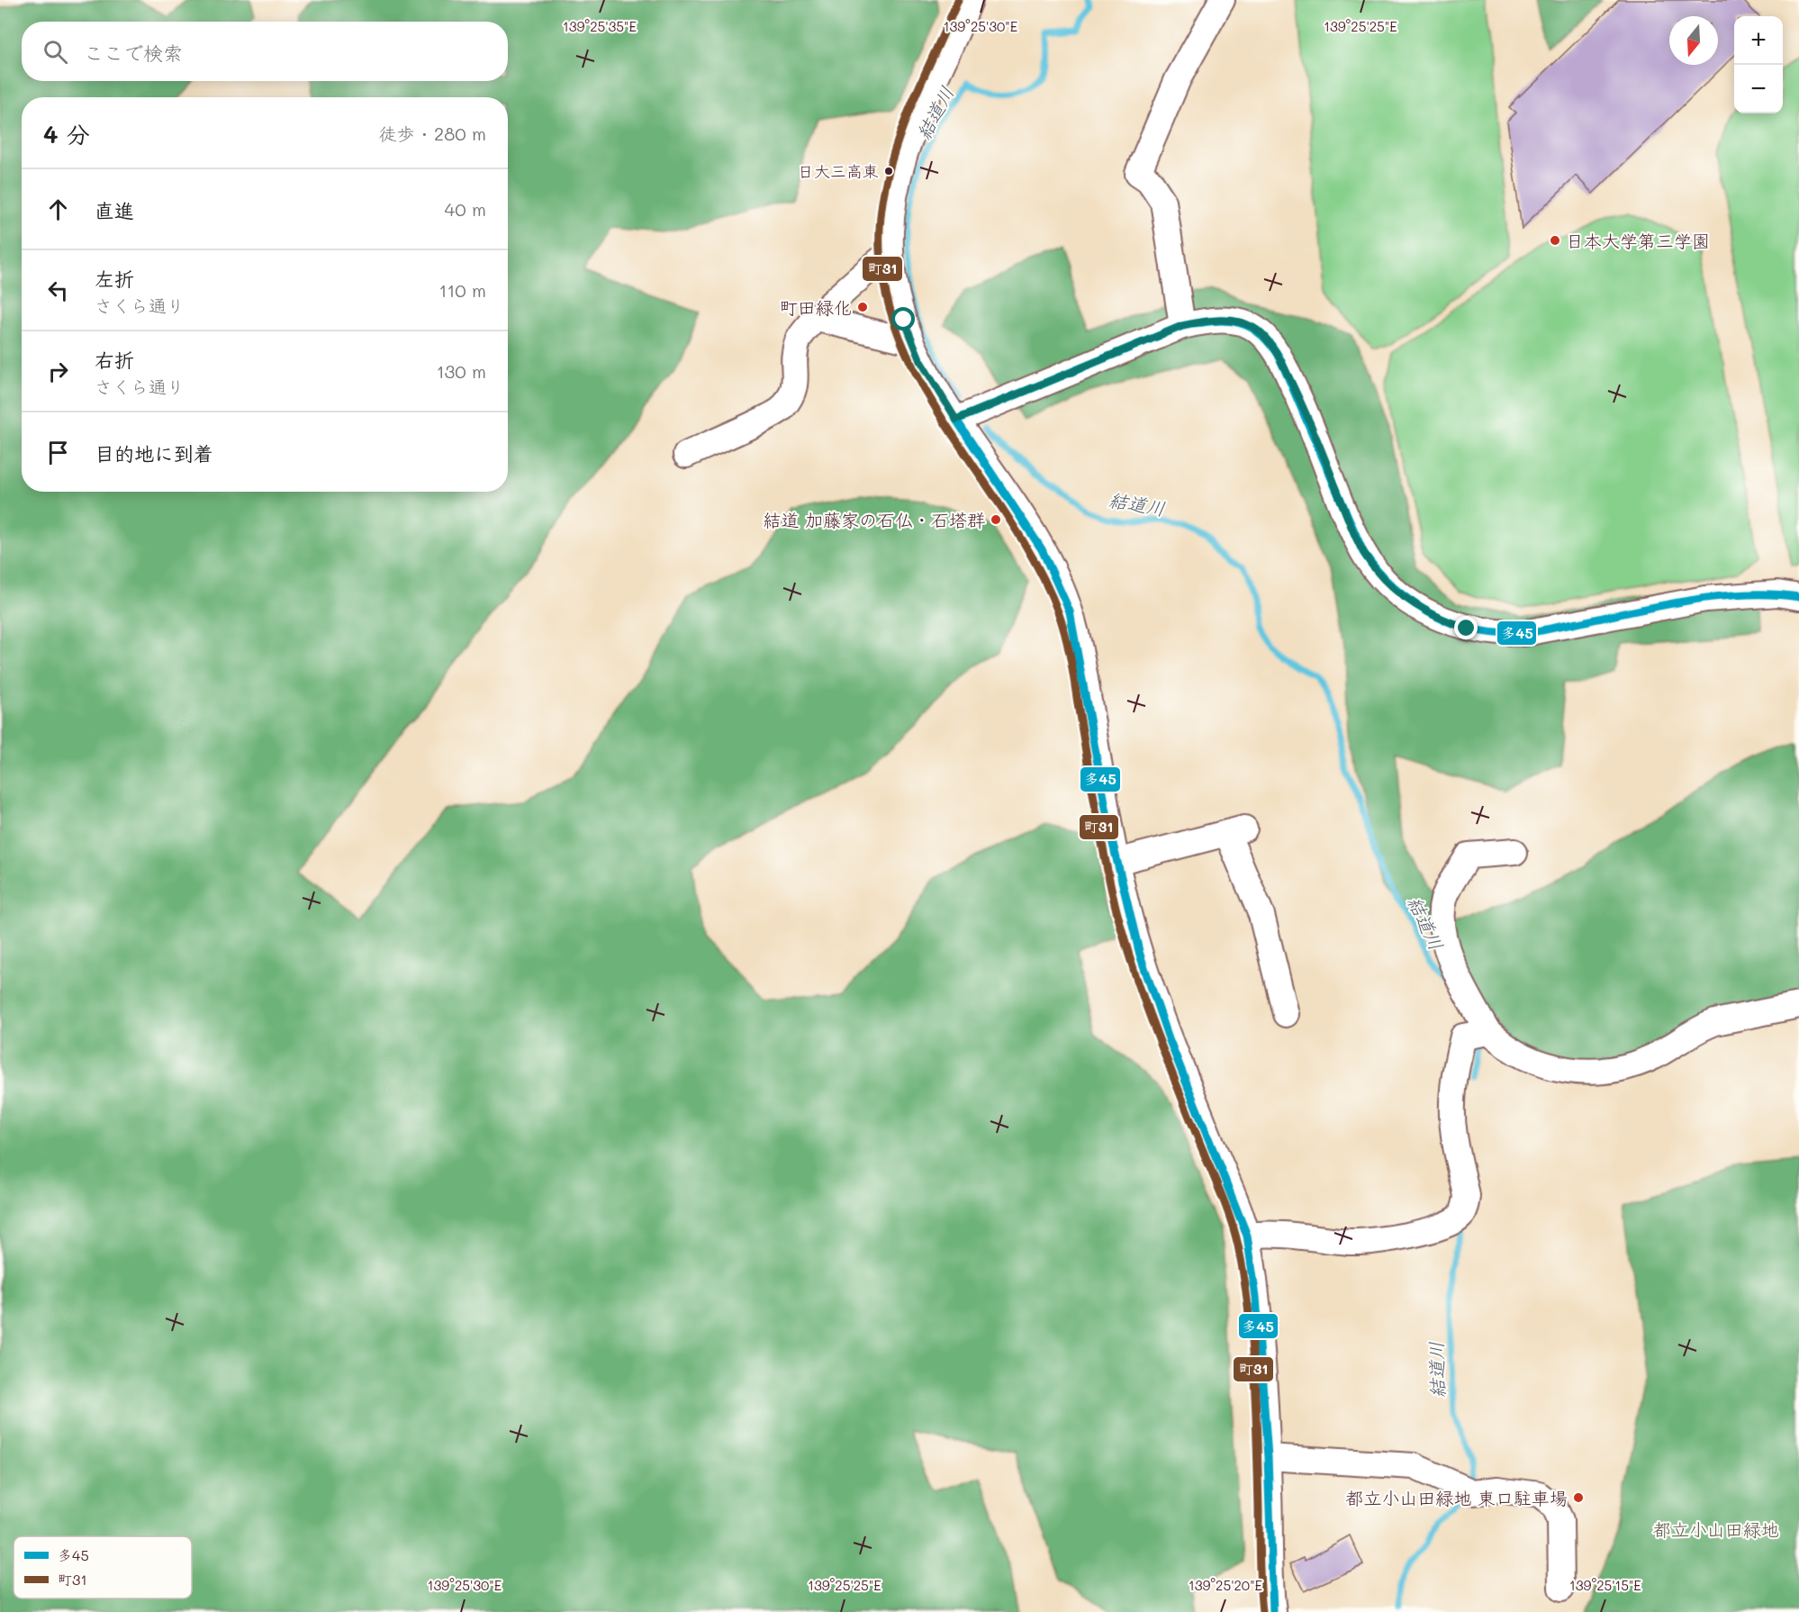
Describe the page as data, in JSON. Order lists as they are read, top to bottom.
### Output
{
  "water": ["結道川"],
  "parks": ["都立小山田緑地"],
  "places": [
    "日大三高東",
    "日本大学第三学園",
    "町田緑化",
    "結道 加藤家の石仏・石塔群",
    "都立小山田緑地 東口駐車場"
  ],
  "lines": ["transit line 町31", "transit line 多45"],
  "legend": ["多45", "町31"],
  "north": "bottom",
  "page": {
    "map_buttons": ["+", "−"],
    "search": "ここで検索",
    "heading": ["4 分", "徒歩 · 280 m"],
    "list": [
      ["直進", "40 m"],
      ["左折", "さくら通り", "110 m"],
      ["右折", "さくら通り", "130 m"],
      "目的地に到着"
    ]
  },
  "coordinates": [
    "139°25'35\"E",
    "139°25'30\"E",
    "139°25'25\"E",
    "139°25'20\"E",
    "139°25'15\"E"
  ]
}
